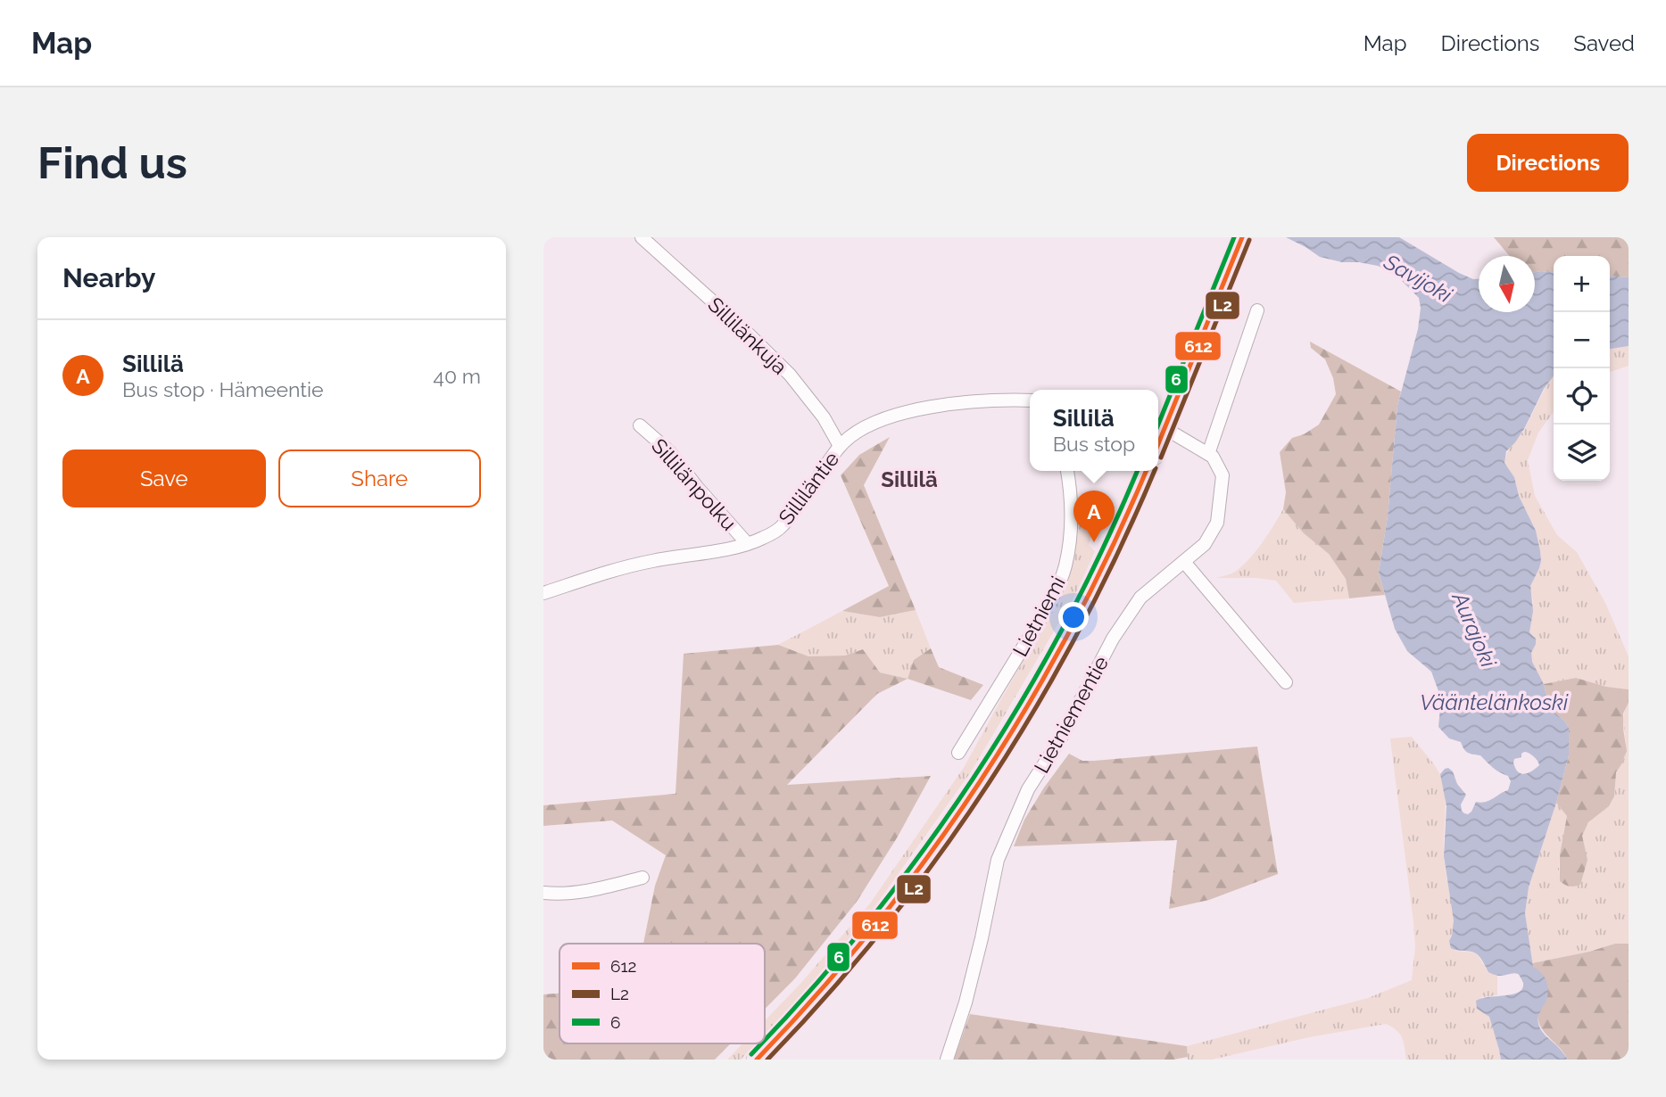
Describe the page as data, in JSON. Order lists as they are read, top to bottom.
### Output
{
  "streets": {
    "street": [
      "Sillilänkuja",
      "Sillilänpolku",
      "Silliläntie",
      "Lietniemi",
      "Lietniementie"
    ]
  },
  "crossings": [
    ["Sillilänkuja", "Silliläntie"],
    ["Sillilänpolku", "Silliläntie"]
  ],
  "districts": ["Sillilä"],
  "water": ["Savijoki", "Aurajoki", "Vääntelänkoski"],
  "lines": ["transit line 612", "transit line 6", "transit line L2"],
  "legend": ["612", "L2", "6"],
  "north": "bottom",
  "page": {
    "header": "Map",
    "nav": ["Map", "Directions", "Saved"],
    "buttons": [
      "Directions",
      ["Save", "Share"]
    ],
    "title": "Find us",
    "heading": "Nearby",
    "map_buttons": ["+", "−"],
    "list": [
      {
        "mark": "A",
        "name": "Sillilä",
        "note": "Bus stop · Hämeentie",
        "value": "40 m"
      }
    ],
    "popup": ["Sillilä", "Bus stop"],
    "pins": "A"
  }
}
